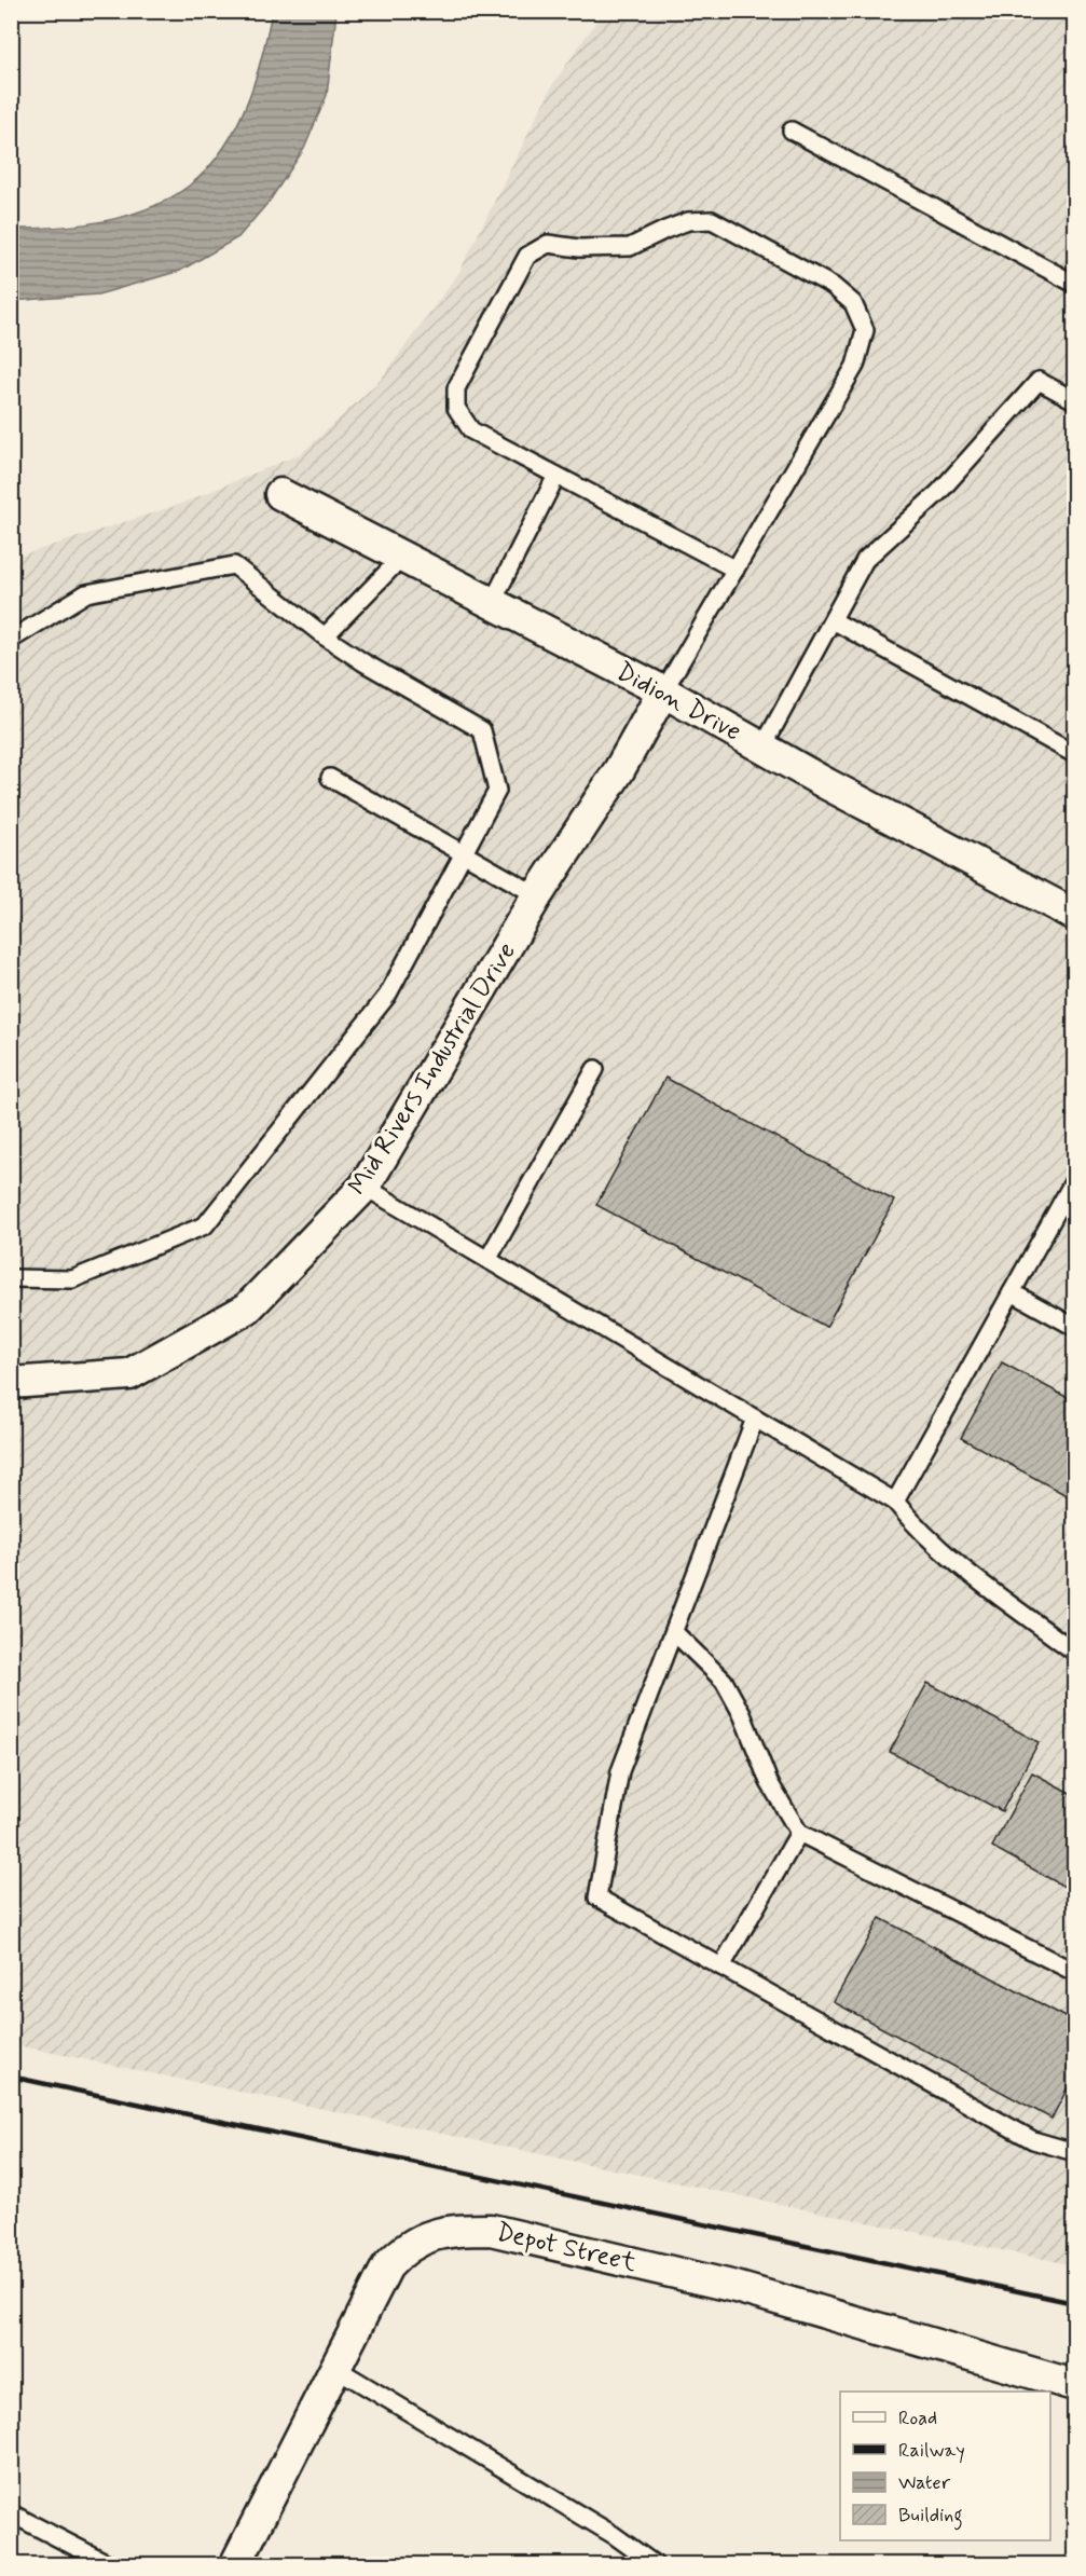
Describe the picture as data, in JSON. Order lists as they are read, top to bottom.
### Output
{
  "streets": {
    "street": ["Didion Drive", "Mid Rivers Industrial Drive", "Depot Street"]
  },
  "crossings": [
    ["Didion Drive", "Mid Rivers Industrial Drive"]
  ],
  "legend": [
    "Road",
    "Railway",
    "Water",
    "Building"
  ]
}
